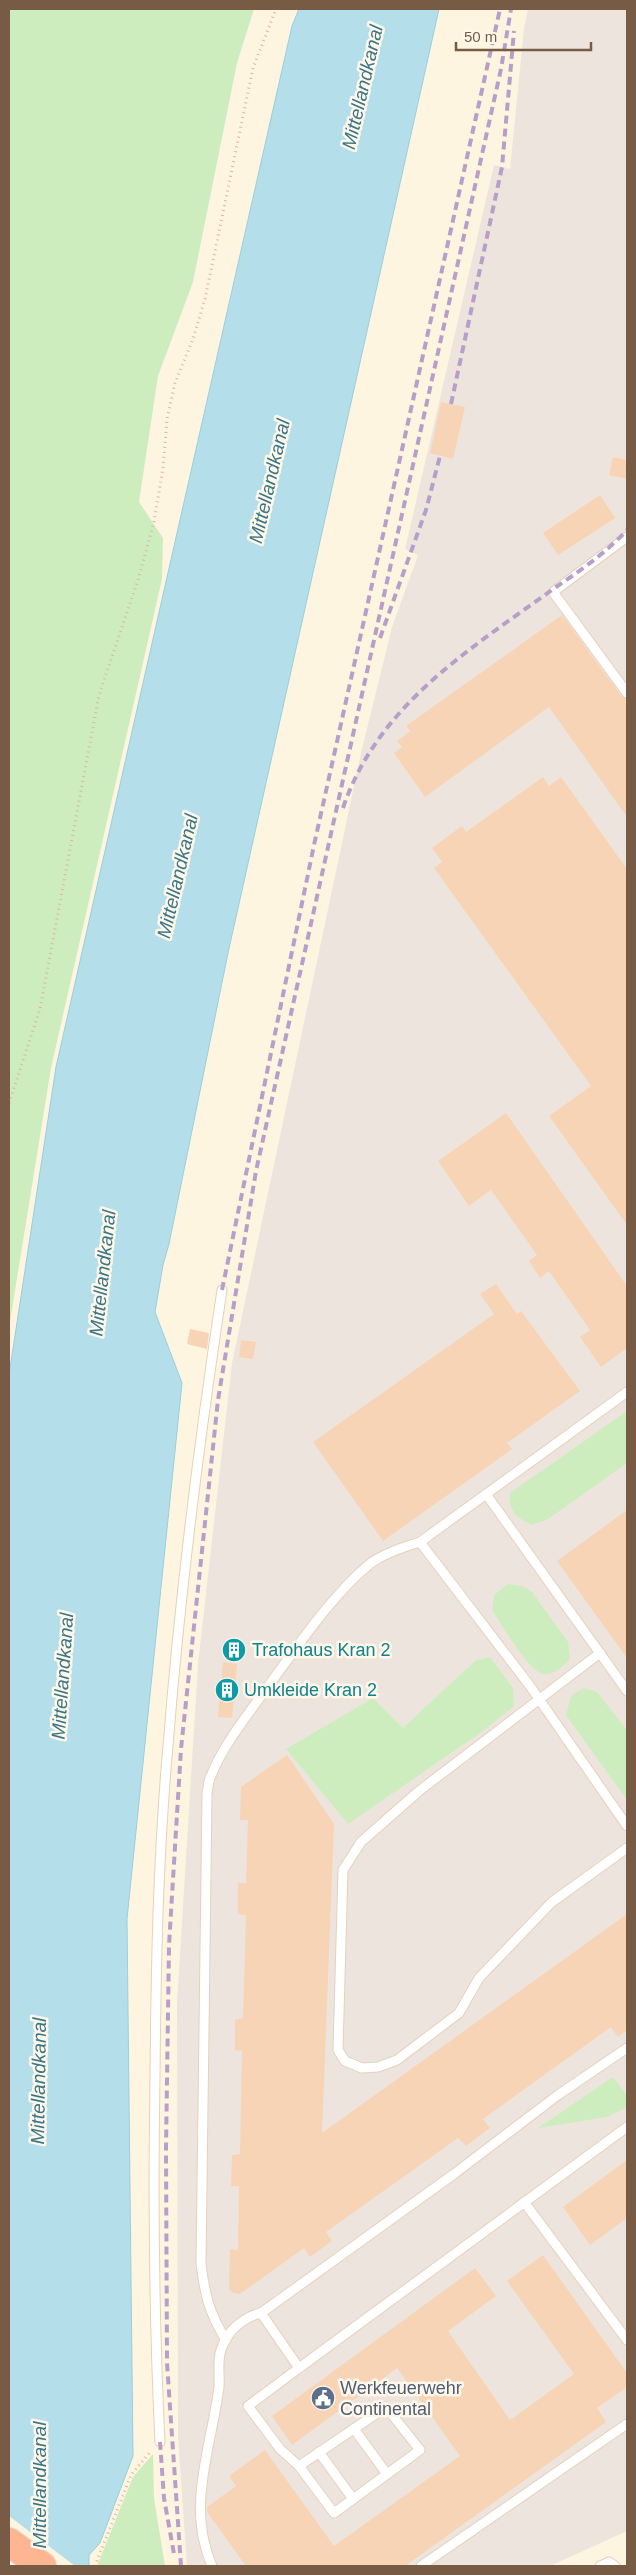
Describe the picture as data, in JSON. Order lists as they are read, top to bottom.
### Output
{
  "water": ["Mittellandkanal"],
  "places": {
    "building": ["Trafohaus Kran 2", "Umkleide Kran 2"],
    "public building": ["Werkfeuerwehr Continental"]
  },
  "scale_bar": "50 m"
}
